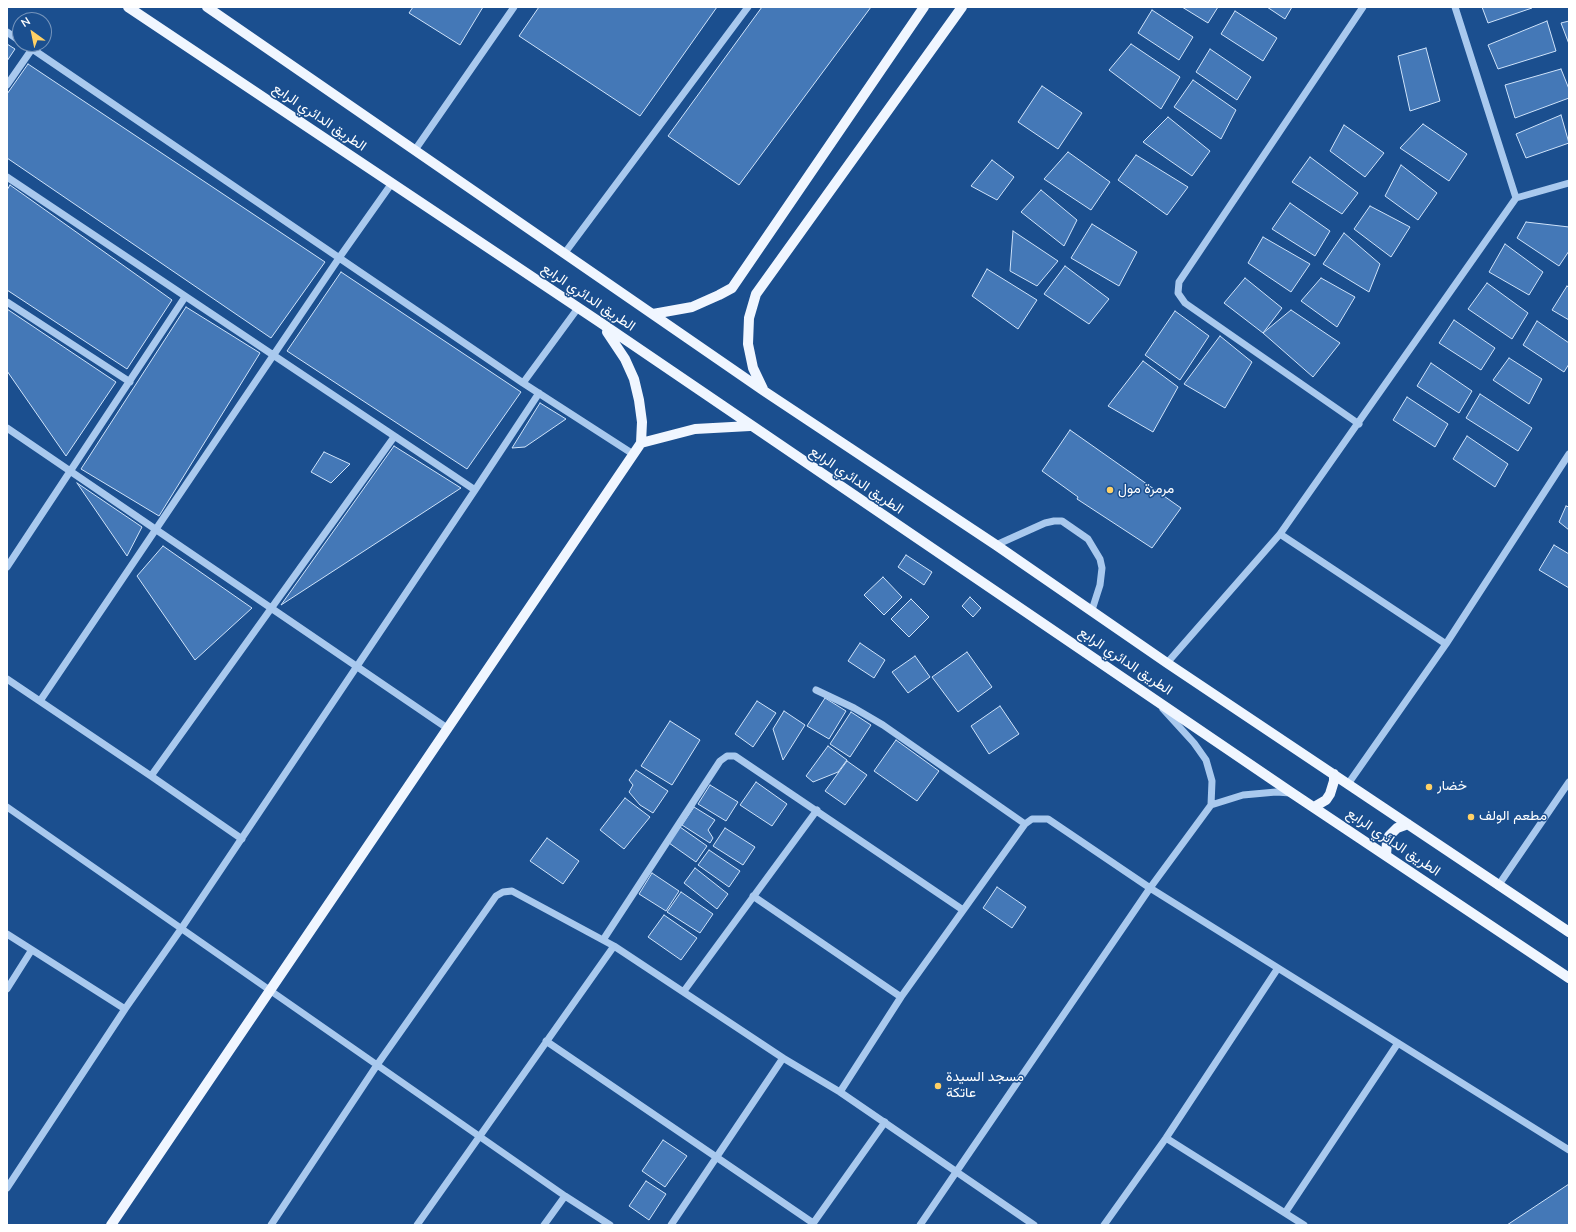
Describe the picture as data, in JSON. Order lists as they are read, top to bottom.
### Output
{
  "streets": {
    "main road": ["الطريق الدائري الرابع"]
  },
  "places": [
    "مرمرة مول",
    "خضار",
    "مطعم الولف",
    "مسجد السيدة عاتكة"
  ],
  "north": "top left"
}
